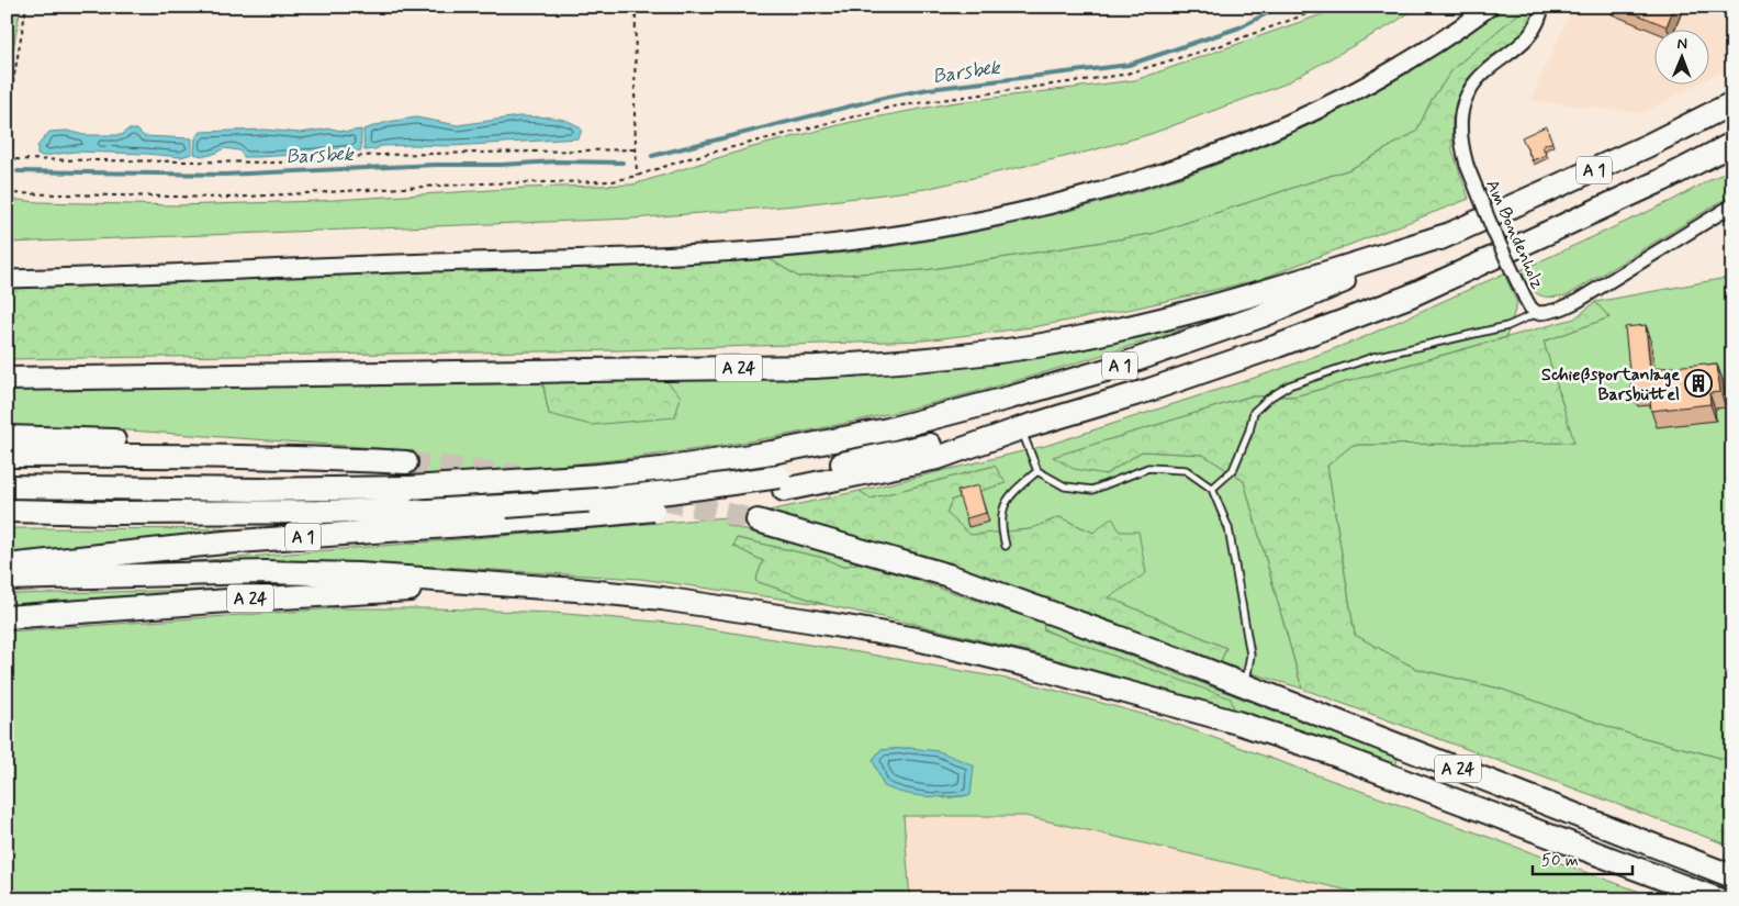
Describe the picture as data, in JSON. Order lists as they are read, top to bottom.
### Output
{
  "streets": {
    "highway": ["A 1", "A 24"],
    "street": ["Am Bondenholz"]
  },
  "crossings": [
    ["A 1", "A 24"]
  ],
  "water": ["Barsbek"],
  "places": {
    "building": ["Schießsportanlage Barsbüttel"]
  },
  "scale_bar": "50 m",
  "north": "top"
}
